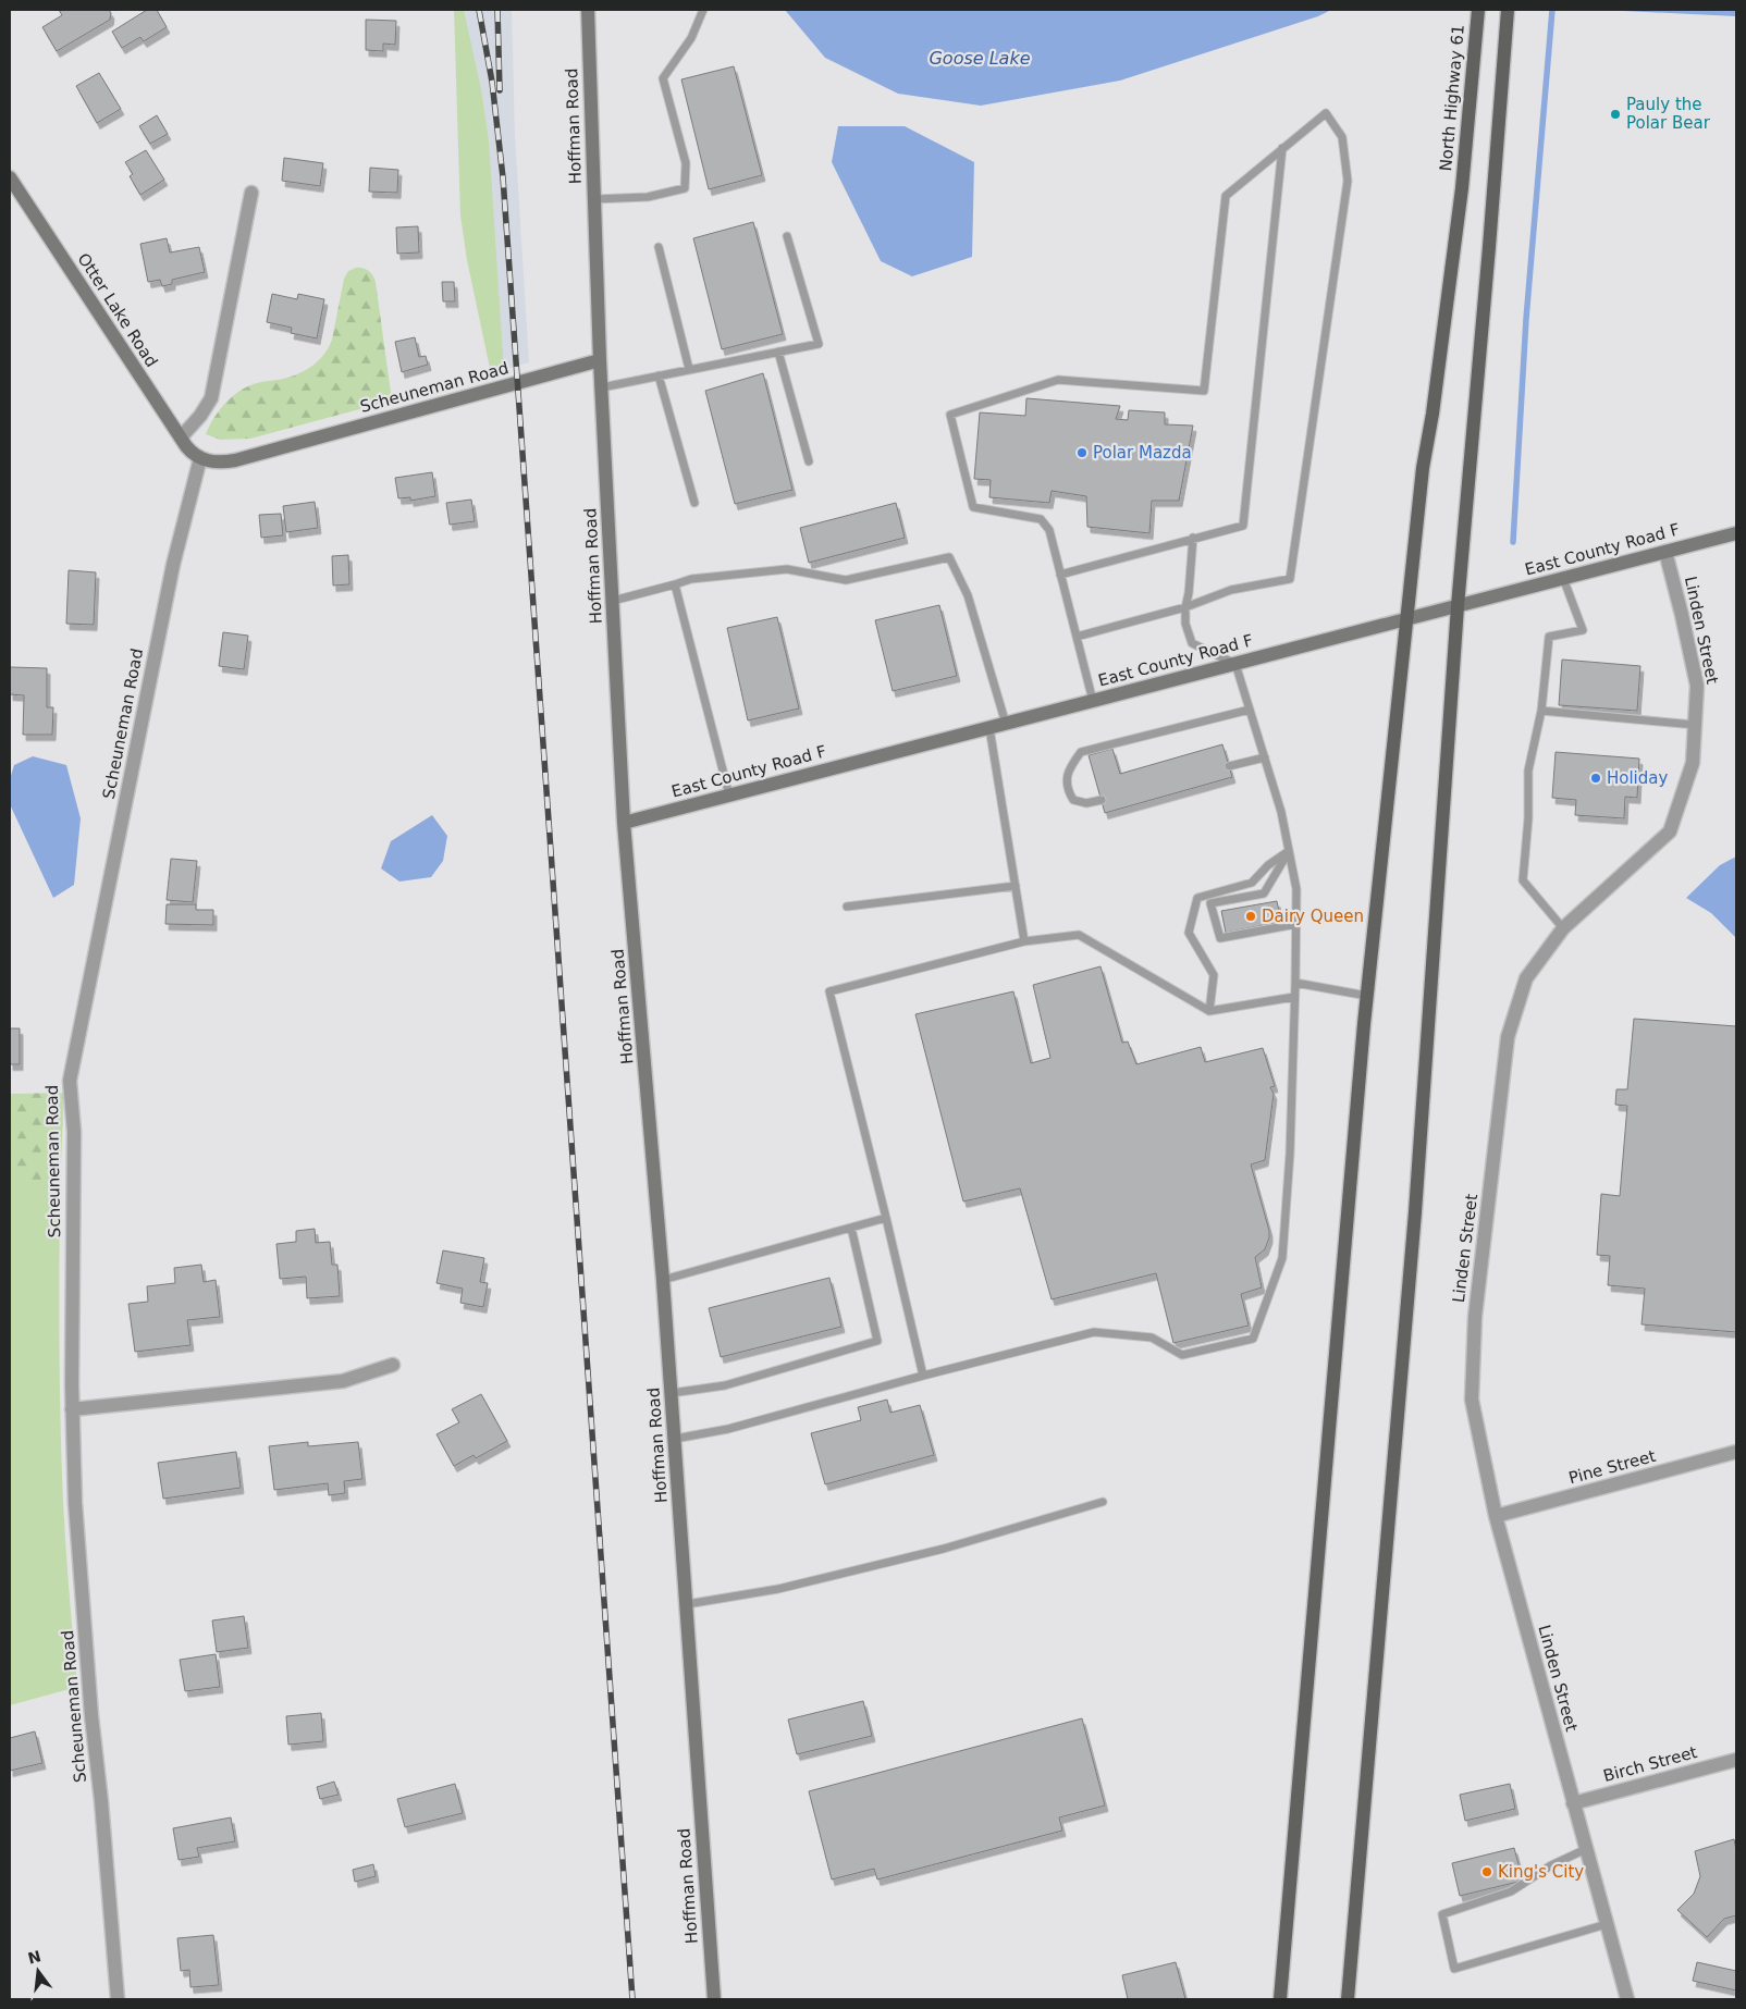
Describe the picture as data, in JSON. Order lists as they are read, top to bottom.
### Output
{
  "streets": {
    "main road": ["North Highway 61"],
    "street": [
      "Hoffman Road",
      "Otter Lake Road",
      "Scheuneman Road",
      "East County Road F",
      "Linden Street",
      "Pine Street",
      "Birch Street"
    ]
  },
  "crossings": [
    ["North Highway 61", "East County Road F"],
    ["Hoffman Road", "Scheuneman Road"],
    ["Hoffman Road", "East County Road F"],
    ["Otter Lake Road", "Scheuneman Road"],
    ["East County Road F", "Linden Street"],
    ["Linden Street", "Pine Street"],
    ["Linden Street", "Birch Street"]
  ],
  "water": ["Goose Lake"],
  "places": [
    "Pauly the Polar Bear",
    "Polar Mazda",
    "Holiday",
    "Dairy Queen",
    "King's City"
  ],
  "north": "top"
}
